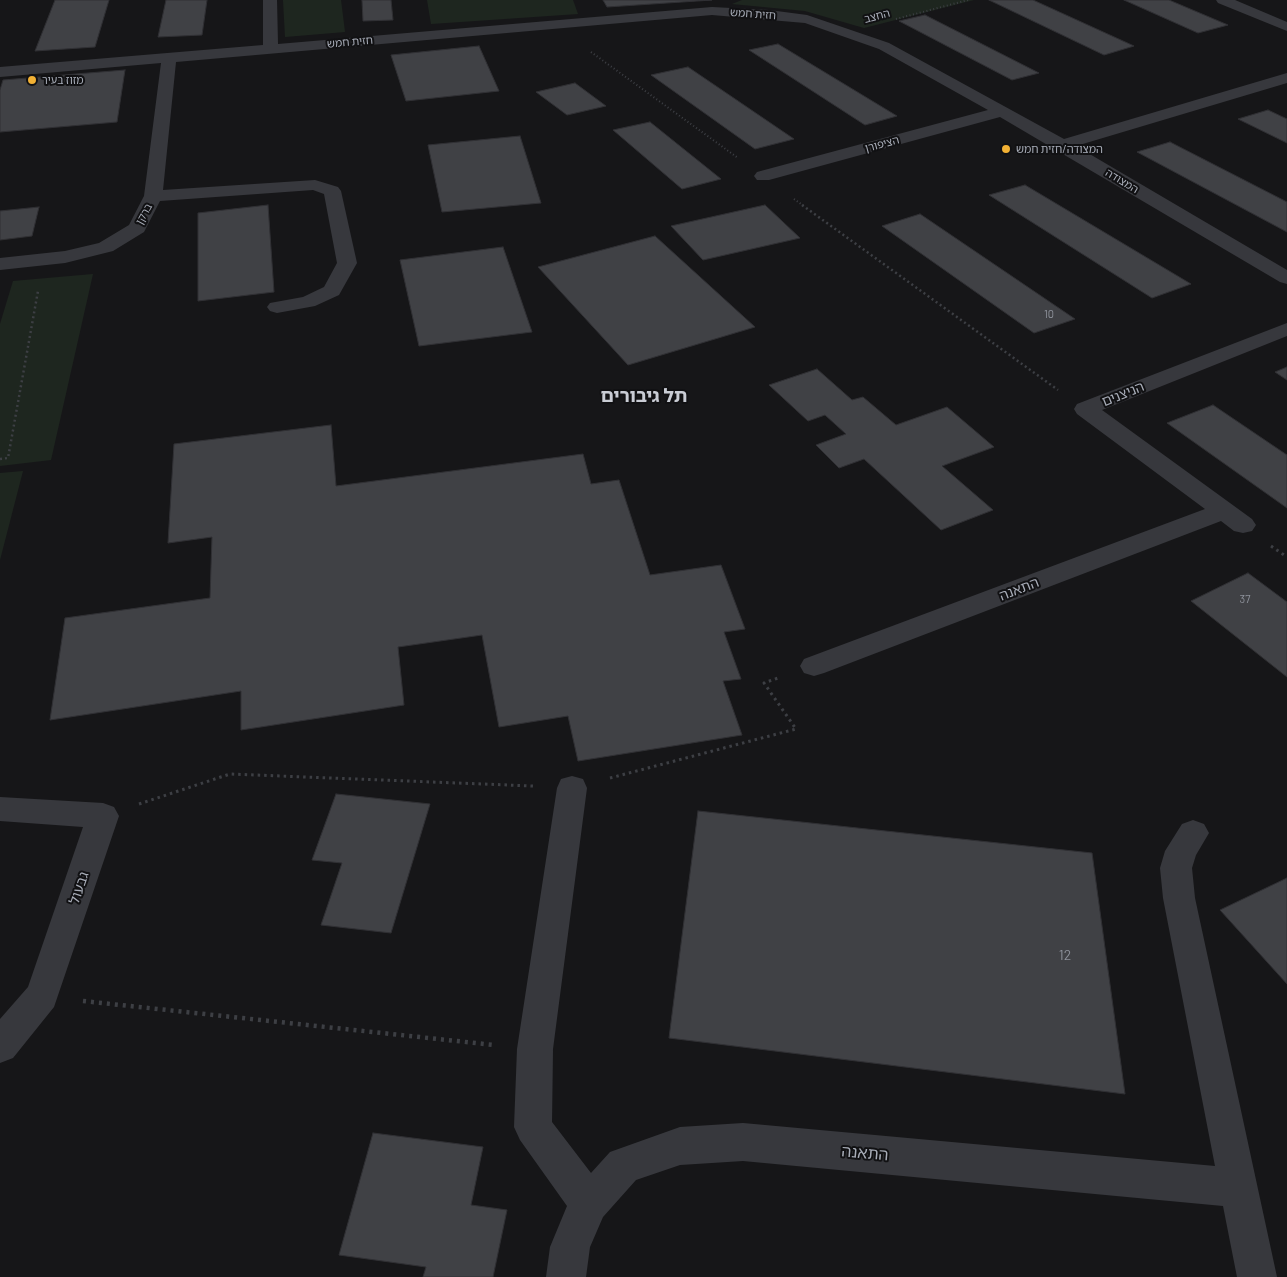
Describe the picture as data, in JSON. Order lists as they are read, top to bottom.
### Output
{
  "streets": {
    "street": [
      "חזית חמש",
      "הציפורן",
      "המצודה",
      "ברקן",
      "הניצנים",
      "התאנה",
      "גבעול"
    ],
    "path": ["החצב"]
  },
  "crossings": [
    ["חזית חמש", "המצודה"],
    ["חזית חמש", "ברקן"],
    ["החצב", "המצודה"],
    ["הציפורן", "המצודה"],
    ["הניצנים", "התאנה"]
  ],
  "districts": ["תל גיבורים"],
  "places": ["מזוז בעיר", "המצודה/חזית חמש"],
  "house_numbers": ["10", "37", "12"]
}
